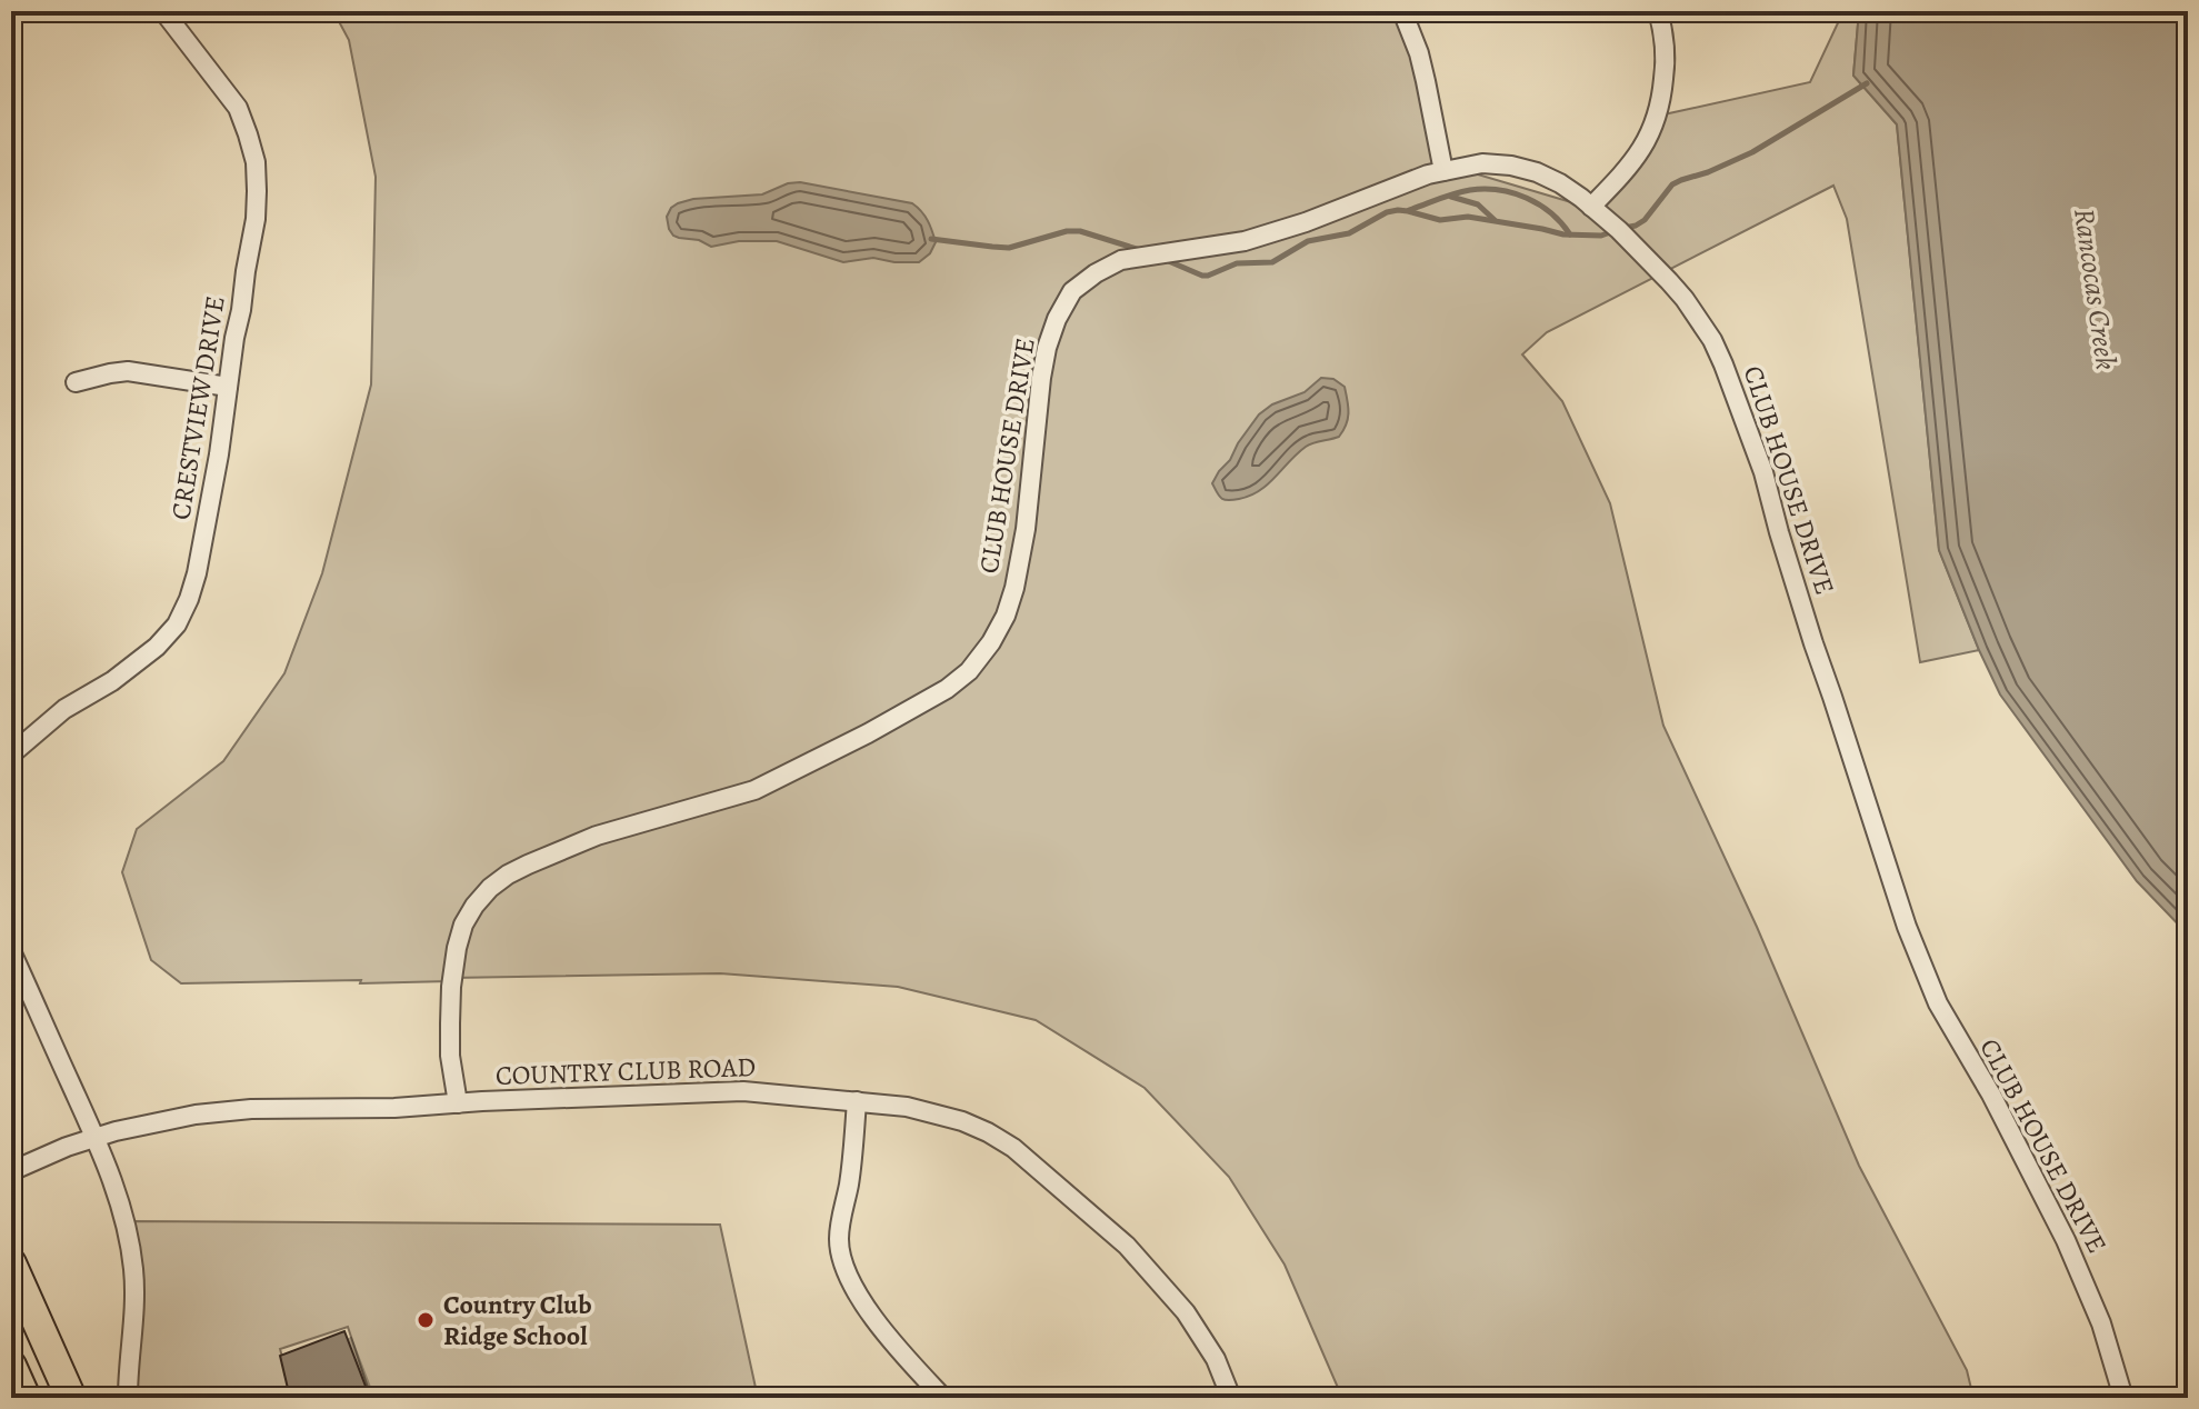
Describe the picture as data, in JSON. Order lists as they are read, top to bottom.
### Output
{
  "streets": {
    "street": ["CRESTVIEW DRIVE", "CLUB HOUSE DRIVE", "COUNTRY CLUB ROAD"]
  },
  "crossings": [
    ["CLUB HOUSE DRIVE", "COUNTRY CLUB ROAD"]
  ],
  "water": ["Rancocas Creek"],
  "places": ["Country Club Ridge School"]
}
